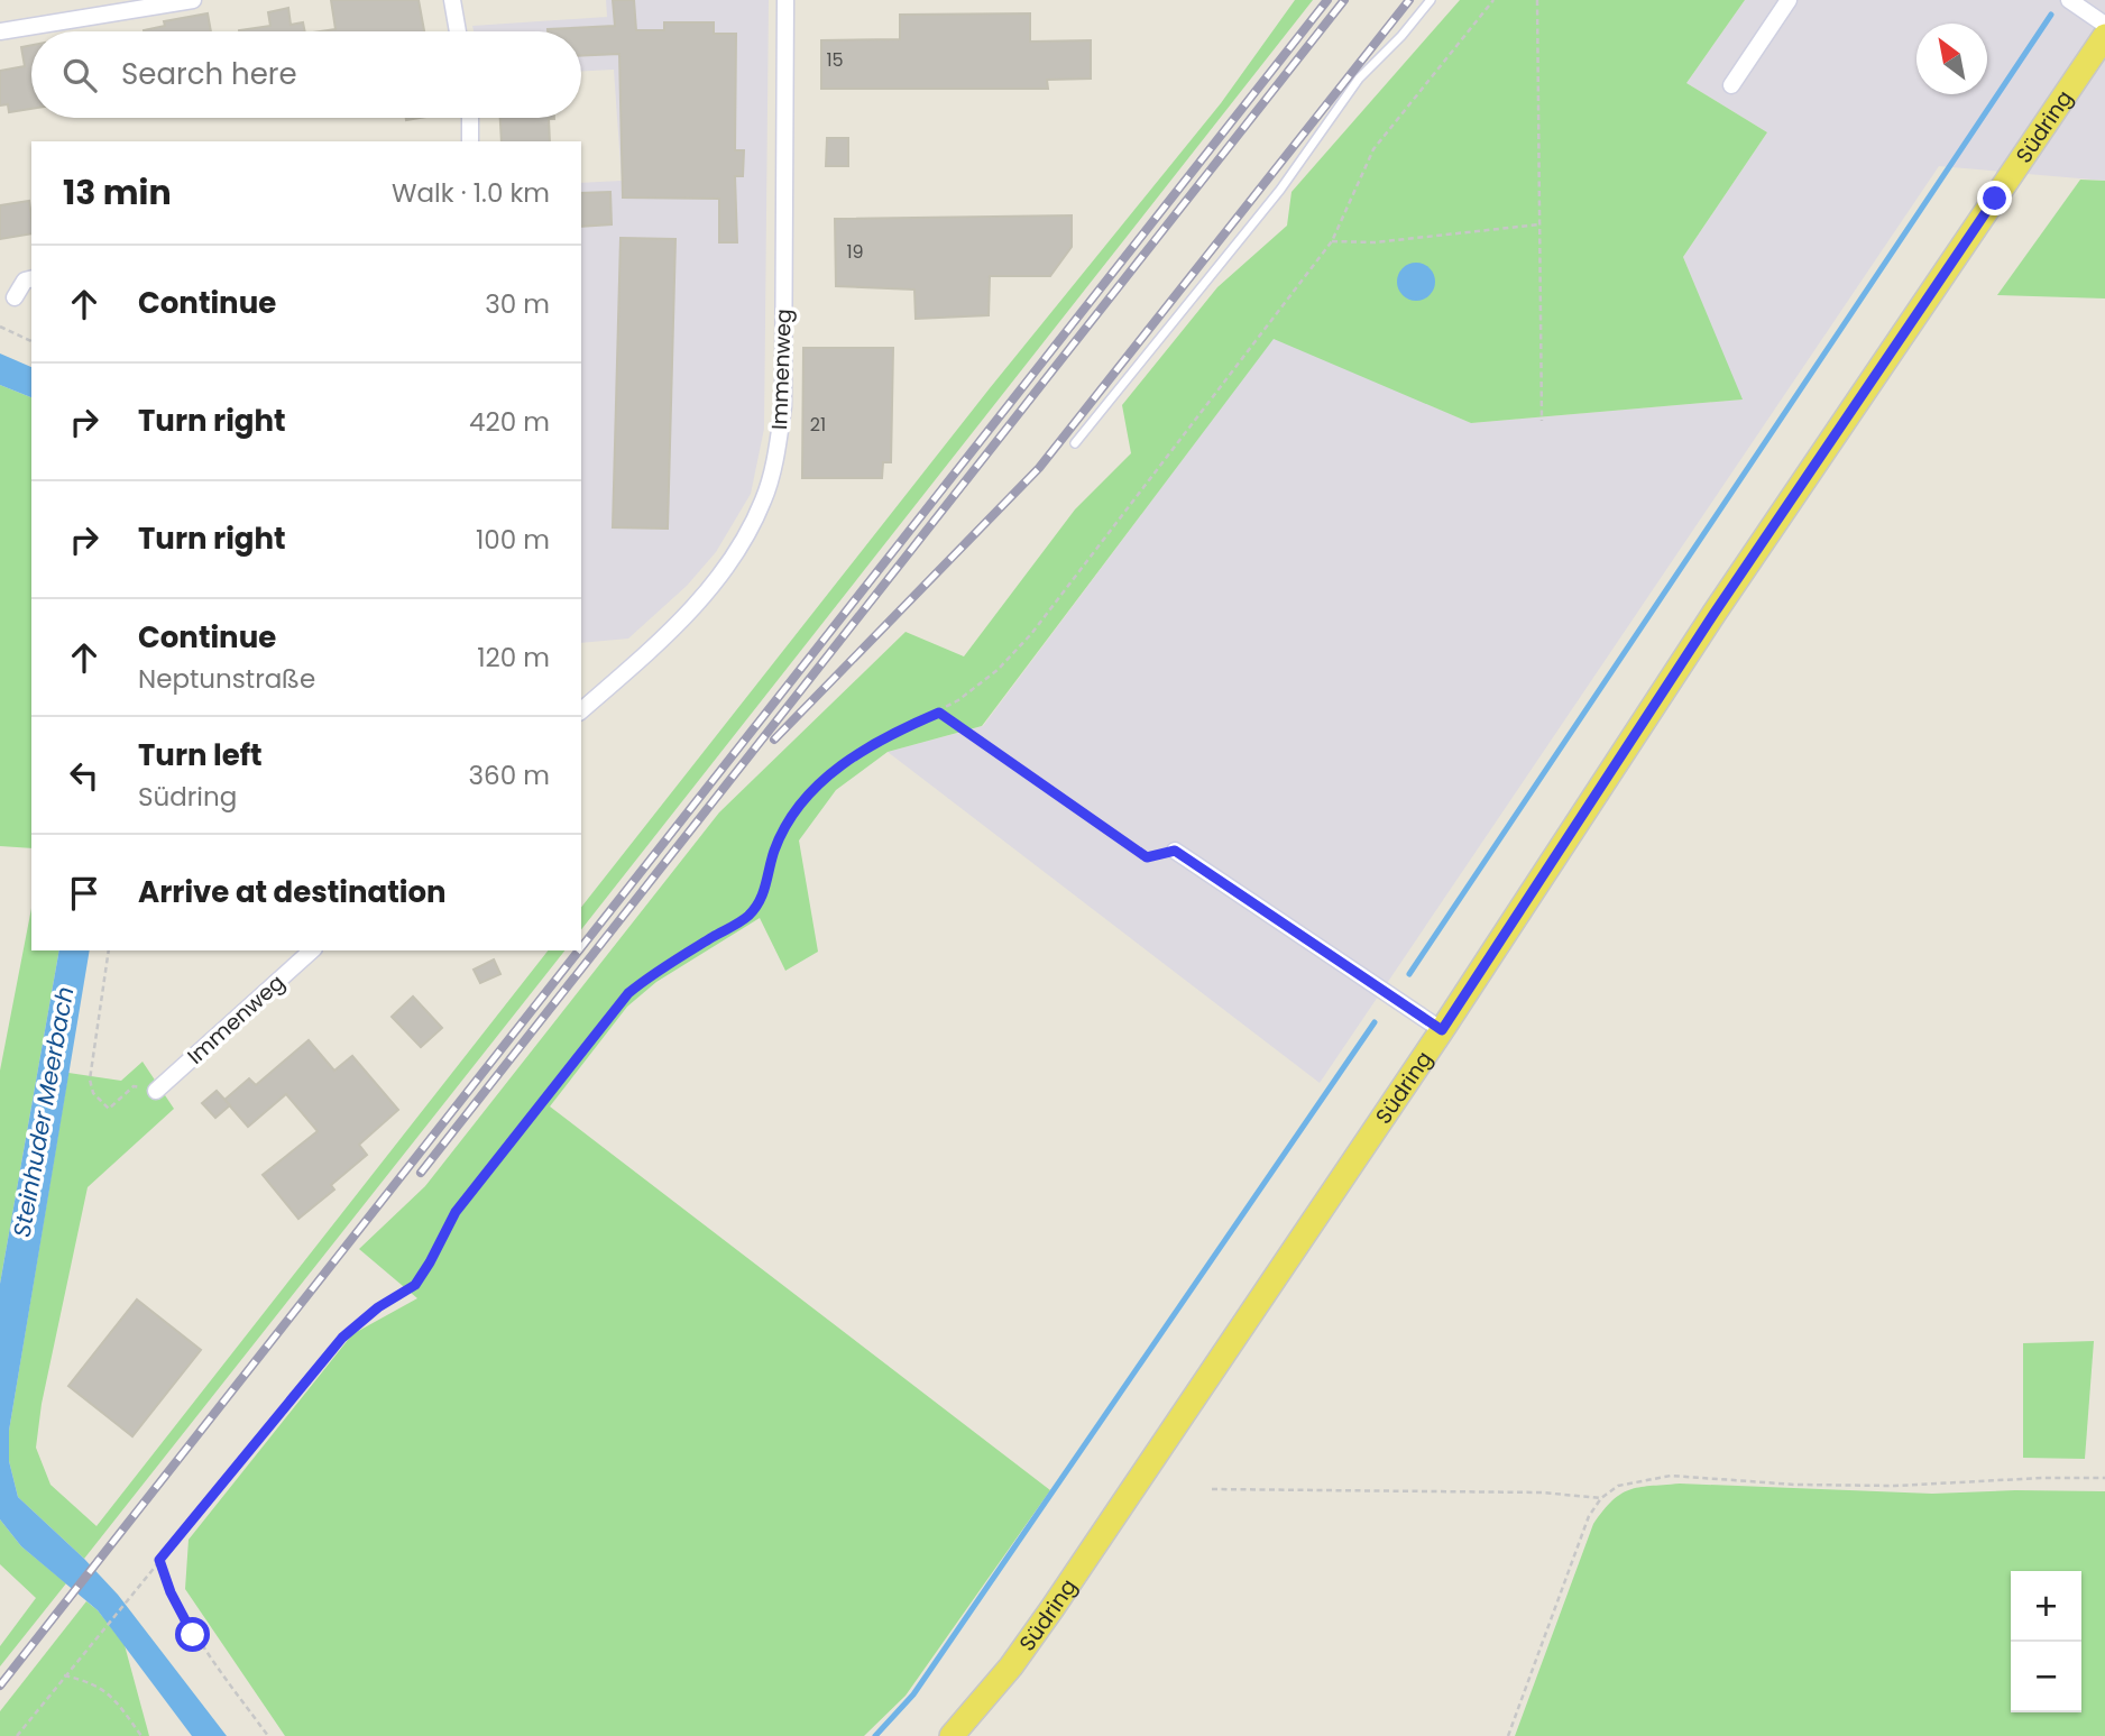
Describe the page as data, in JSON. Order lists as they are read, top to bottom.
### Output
{
  "streets": {
    "main road": ["Südring"],
    "street": ["Immenweg"]
  },
  "water": ["Steinhuder Meerbach"],
  "house_numbers": ["15", "19", "21"],
  "north": "top left",
  "page": {
    "search": "Search here",
    "heading": ["13 min", "Walk · 1.0 km"],
    "list": [
      ["Continue", "30 m"],
      ["Turn right", "420 m"],
      ["Turn right", "100 m"],
      ["Continue", "Neptunstraße", "120 m"],
      ["Turn left", "Südring", "360 m"],
      "Arrive at destination"
    ],
    "map_buttons": ["+", "−"]
  }
}
